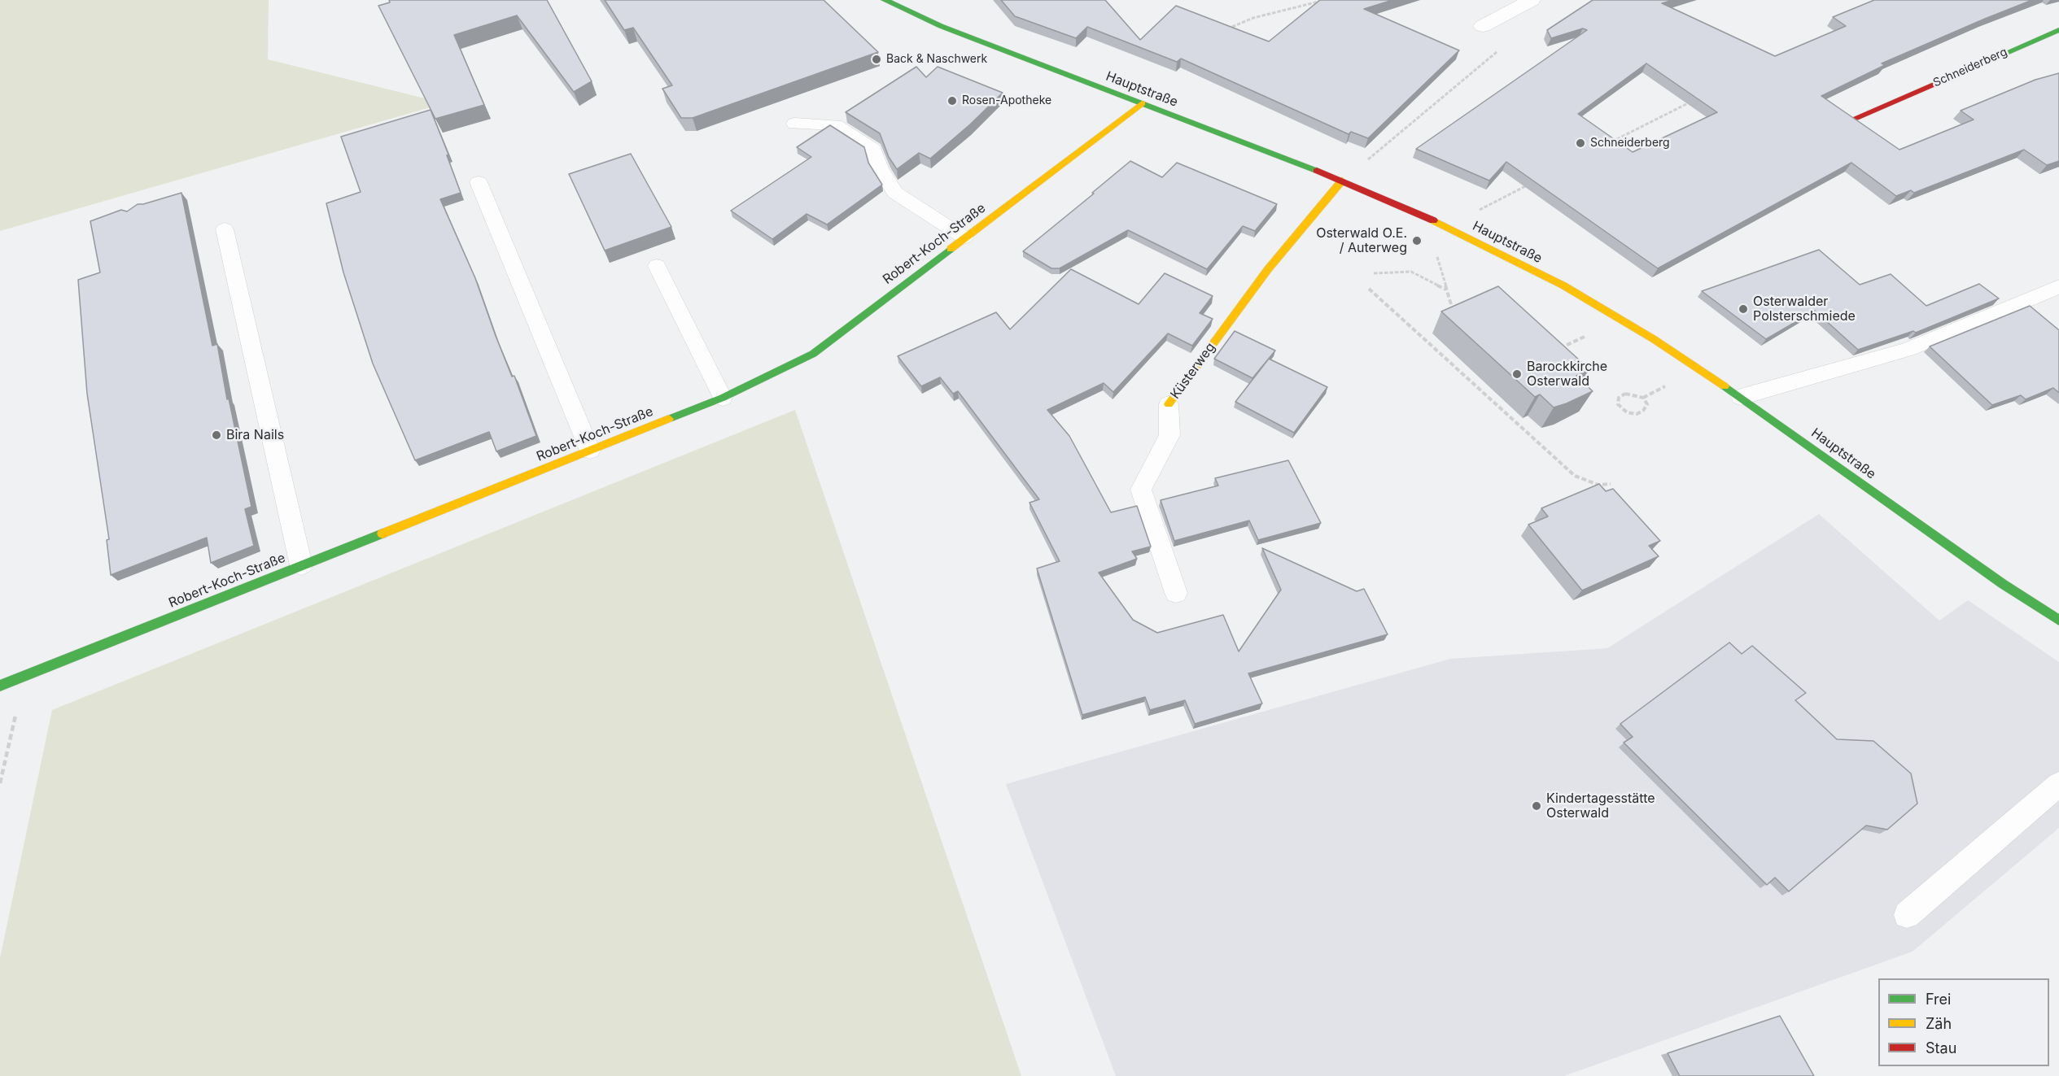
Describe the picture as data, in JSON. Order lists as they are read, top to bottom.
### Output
{
  "streets": {
    "street": [
      "Schneiderberg",
      "Hauptstraße",
      "Robert-Koch-Straße",
      "Küsterweg"
    ]
  },
  "crossings": [
    ["Hauptstraße", "Robert-Koch-Straße"],
    ["Hauptstraße", "Küsterweg"]
  ],
  "places": [
    "Back & Naschwerk",
    "Rosen-Apotheke",
    "Schneiderberg",
    "Osterwald O.E. / Auterweg",
    "Osterwalder Polsterschmiede",
    "Barockkirche Osterwald",
    "Bira Nails",
    "Kindertagesstätte Osterwald"
  ],
  "legend": ["Frei", "Zäh", "Stau"]
}
